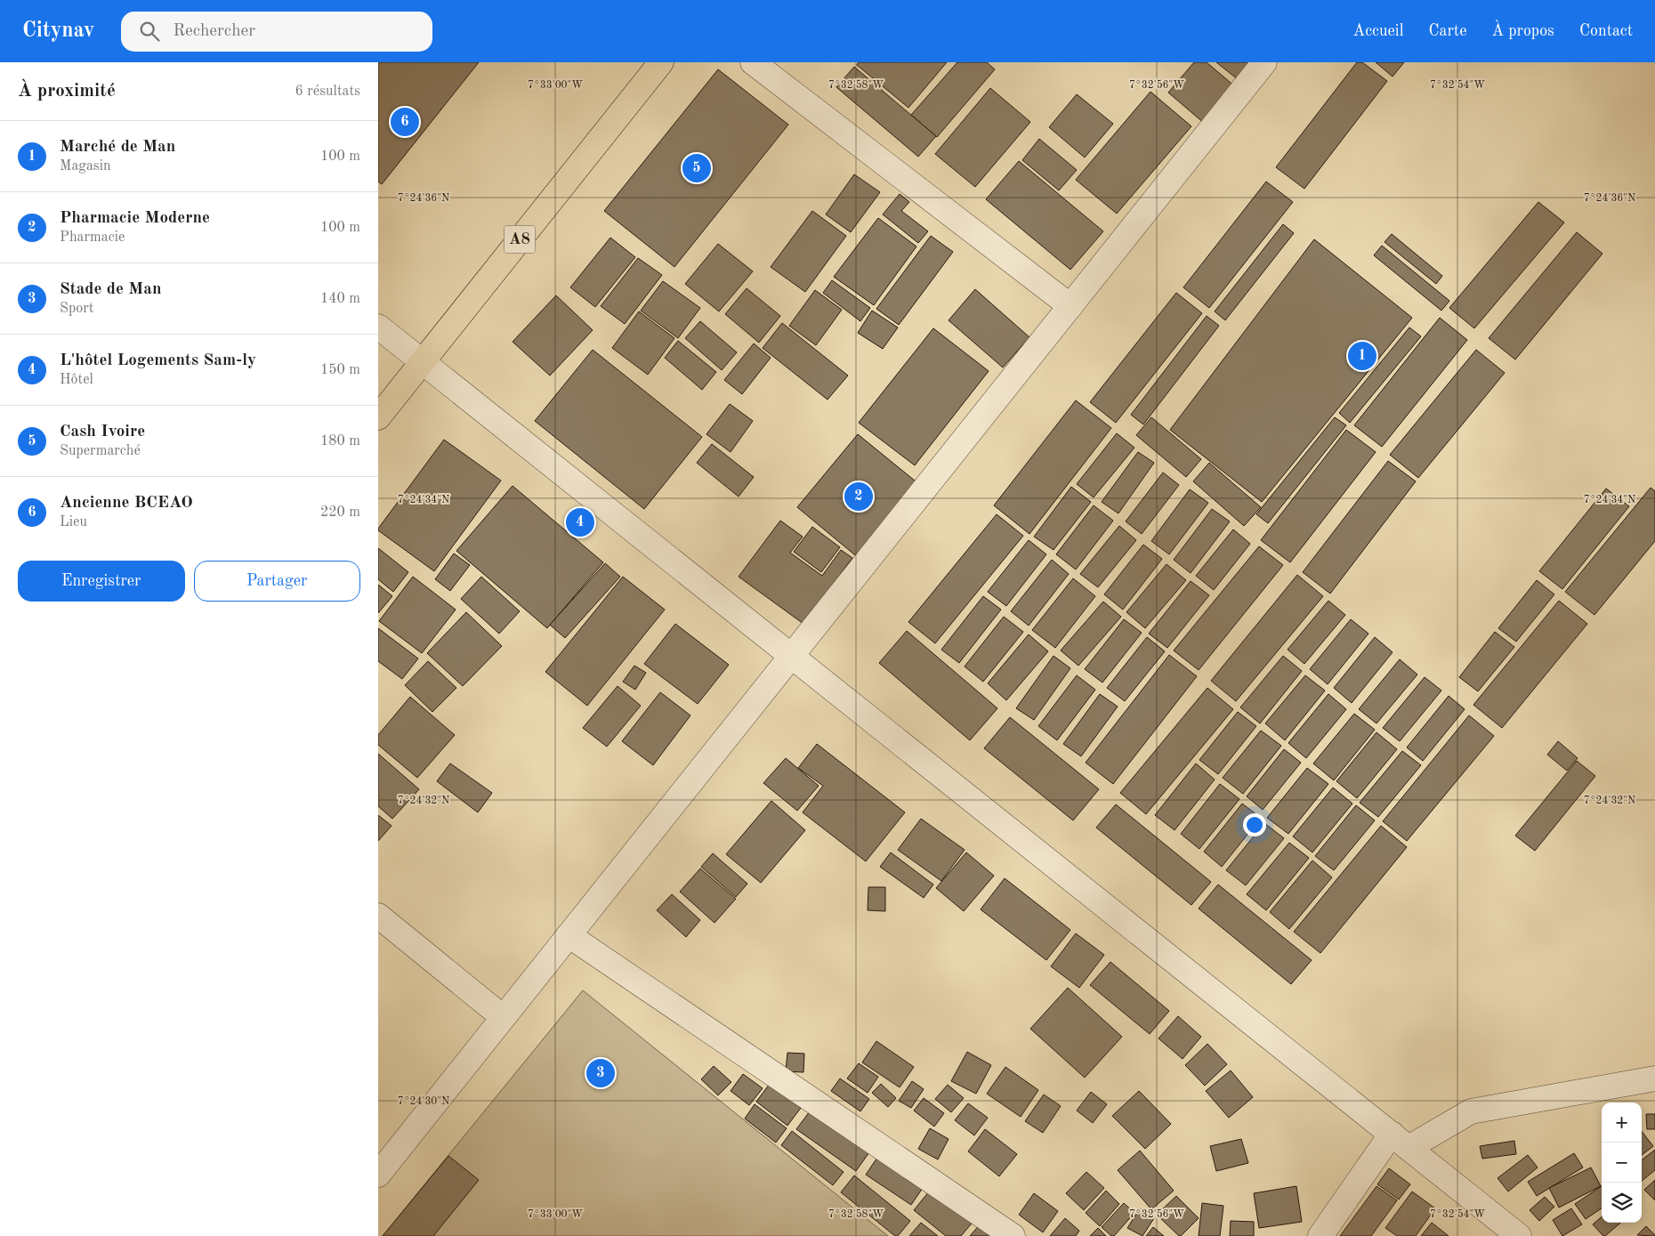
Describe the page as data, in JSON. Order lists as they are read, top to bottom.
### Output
{
  "streets": {
    "main road": ["A8"]
  },
  "page": {
    "header": "Citynav",
    "search": "Rechercher",
    "nav": [
      "Accueil",
      "Carte",
      "À propos",
      "Contact"
    ],
    "heading": ["À proximité", "6 résultats"],
    "pins": [
      "6",
      "5",
      "1",
      "2",
      "4",
      "3"
    ],
    "list": [
      {
        "mark": "1",
        "name": "Marché de Man",
        "note": "Magasin",
        "value": "100 m"
      },
      {
        "mark": "2",
        "name": "Pharmacie Moderne",
        "note": "Pharmacie",
        "value": "100 m"
      },
      {
        "mark": "3",
        "name": "Stade de Man",
        "note": "Sport",
        "value": "140 m"
      },
      {
        "mark": "4",
        "name": "L'hôtel Logements Sam-ly",
        "note": "Hôtel",
        "value": "150 m"
      },
      {
        "mark": "5",
        "name": "Cash Ivoire",
        "note": "Supermarché",
        "value": "180 m"
      },
      {
        "mark": "6",
        "name": "Ancienne BCEAO",
        "note": "Lieu",
        "value": "220 m"
      }
    ],
    "buttons": ["Enregistrer", "Partager"],
    "map_buttons": ["+", "−"]
  },
  "coordinates": [
    "7°33'00\"W",
    "7°32'58\"W",
    "7°32'56\"W",
    "7°32'54\"W",
    "7°24'36\"N",
    "7°24'34\"N",
    "7°24'32\"N",
    "7°24'30\"N"
  ]
}
